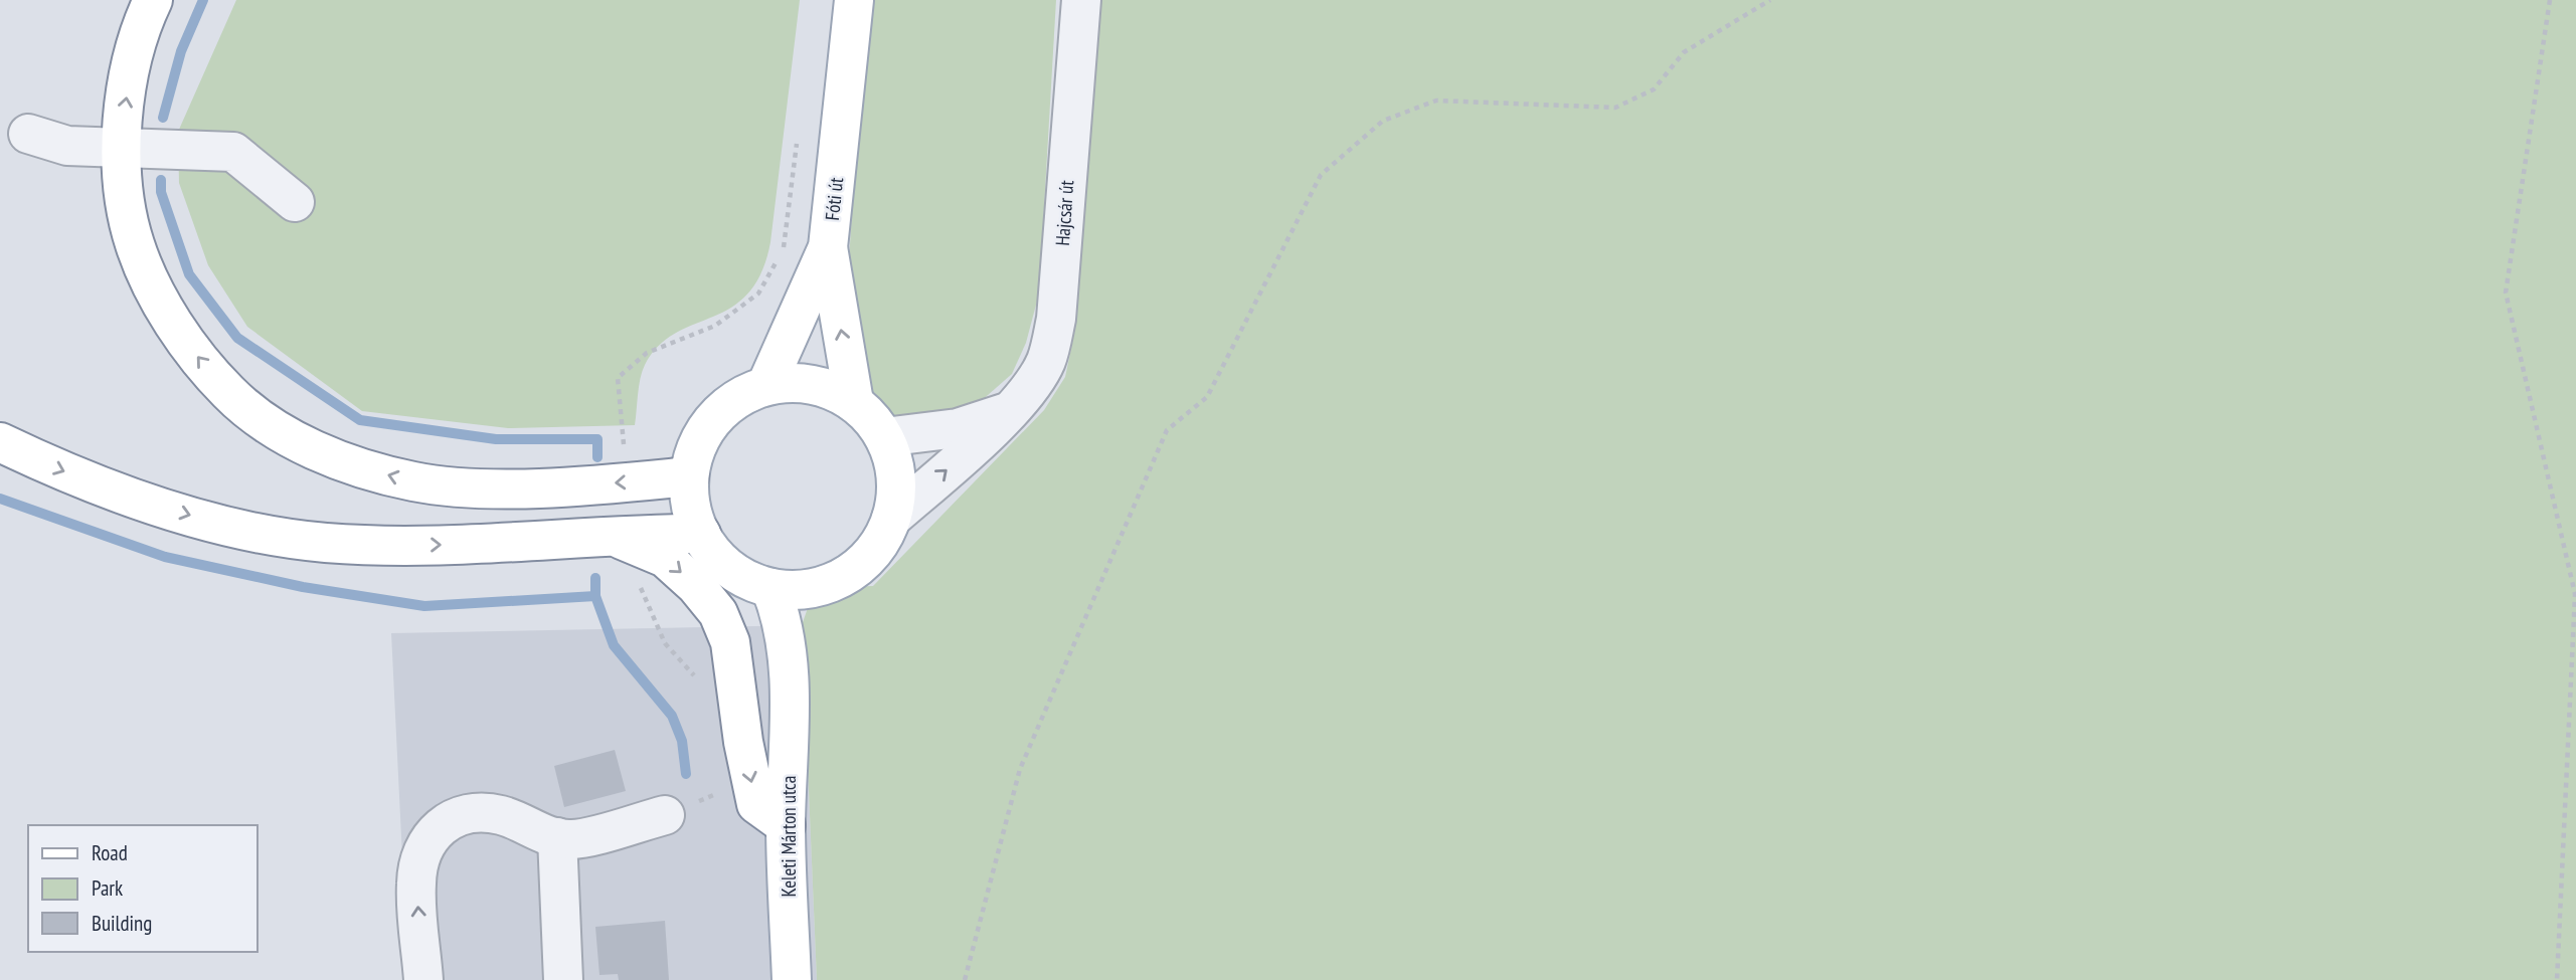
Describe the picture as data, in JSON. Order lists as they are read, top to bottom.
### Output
{
  "streets": {
    "main road": ["Fóti út", "Keleti Márton utca"],
    "street": ["Hajcsár út"]
  },
  "crossings": [
    ["Fóti út", "Hajcsár út"],
    ["Fóti út", "Keleti Márton utca"],
    ["Hajcsár út", "Keleti Márton utca"]
  ],
  "legend": ["Road", "Park", "Building"]
}
